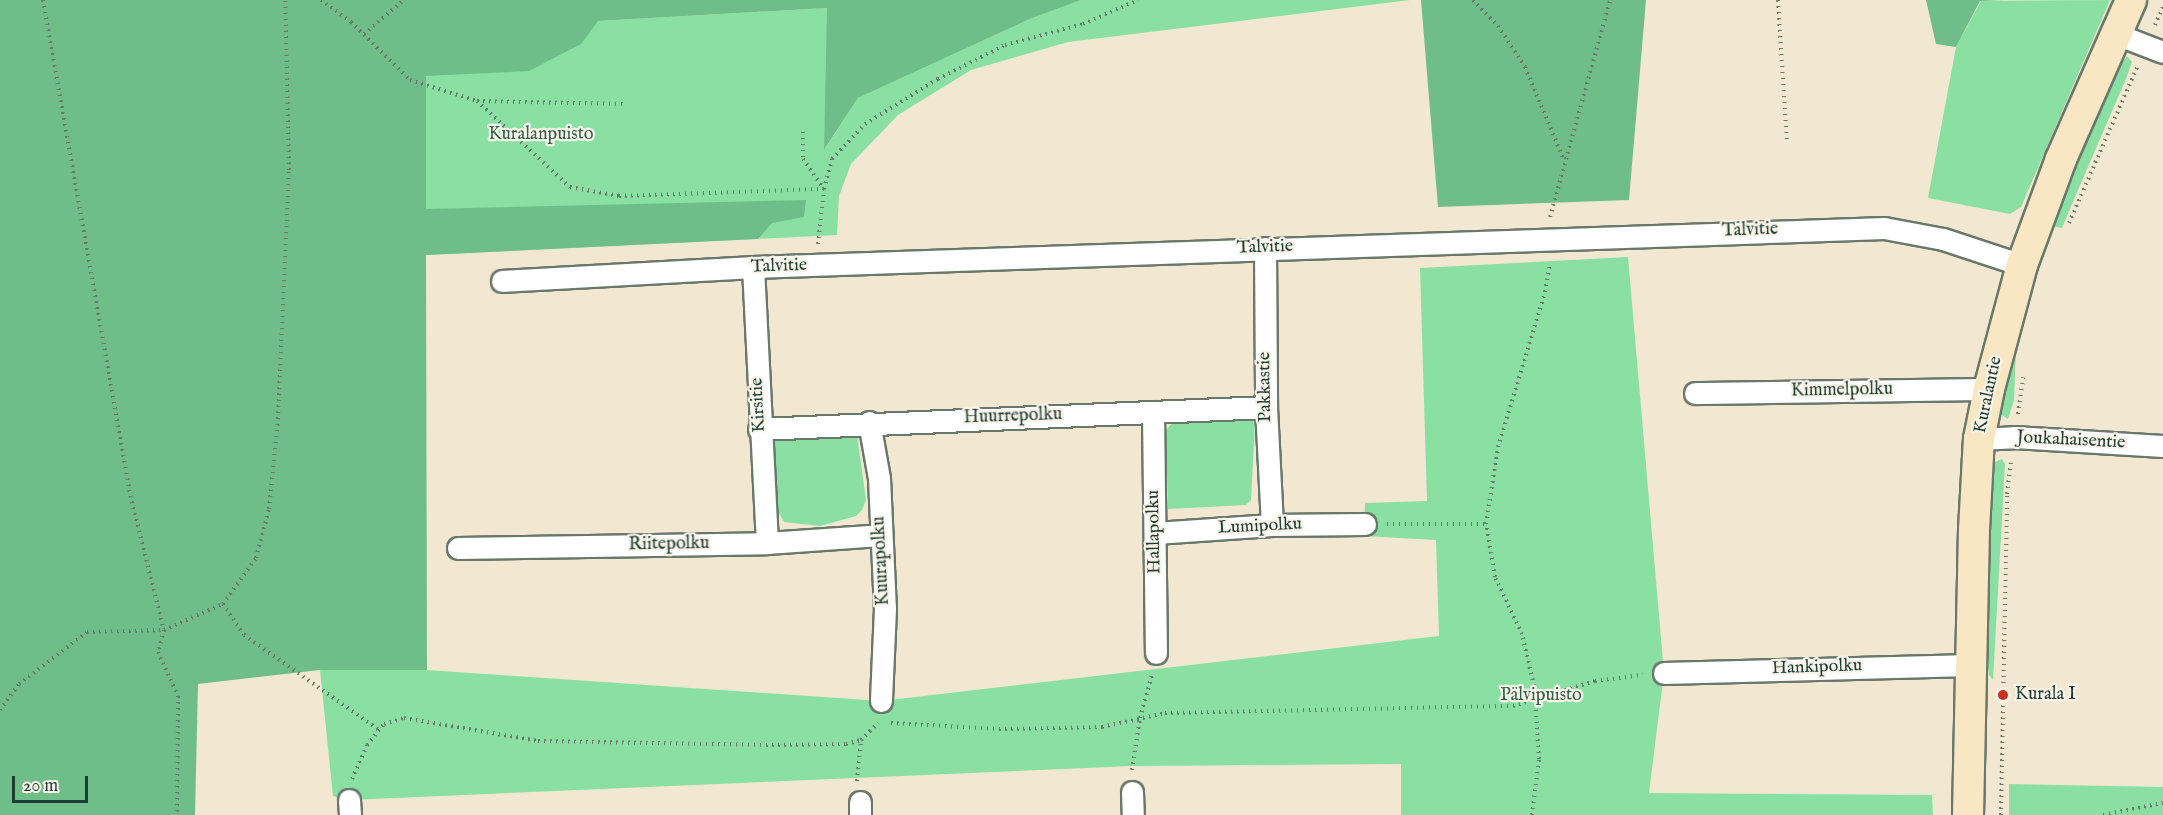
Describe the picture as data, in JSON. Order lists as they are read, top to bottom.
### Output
{
  "streets": {
    "street": [
      "Talvitie",
      "Pakkastie",
      "Kimmelpolku",
      "Kuralantie",
      "Kirsitie",
      "Huurrepolku",
      "Joukahaisentie",
      "Lumipolku",
      "Hallapolku",
      "Riitepolku",
      "Kuurapolku",
      "Hankipolku"
    ]
  },
  "crossings": [
    ["Talvitie", "Pakkastie"],
    ["Talvitie", "Kuralantie"],
    ["Talvitie", "Kirsitie"],
    ["Pakkastie", "Huurrepolku"],
    ["Pakkastie", "Lumipolku"],
    ["Kimmelpolku", "Kuralantie"],
    ["Kuralantie", "Joukahaisentie"],
    ["Kuralantie", "Hankipolku"],
    ["Kirsitie", "Huurrepolku"],
    ["Kirsitie", "Riitepolku"],
    ["Huurrepolku", "Hallapolku"],
    ["Huurrepolku", "Kuurapolku"],
    ["Lumipolku", "Hallapolku"],
    ["Riitepolku", "Kuurapolku"]
  ],
  "parks": ["Kuralanpuisto", "Pälvipuisto"],
  "places": ["Kurala I"],
  "scale_bar": "20 m"
}
